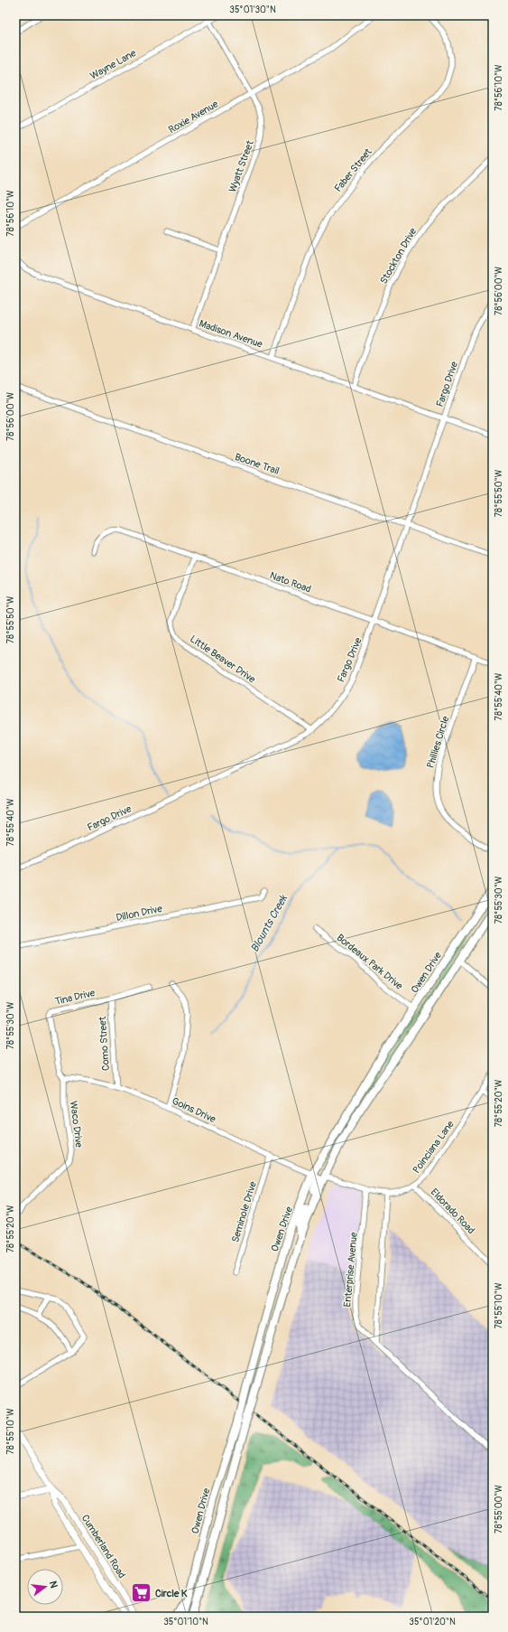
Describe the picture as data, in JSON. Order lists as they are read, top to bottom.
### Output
{
  "streets": {
    "highway": ["Owen Drive"],
    "main road": ["Cumberland Road"],
    "street": [
      "Wayne Lane",
      "Roxie Avenue",
      "Wyatt Street",
      "Faber Street",
      "Stockton Drive",
      "Madison Avenue",
      "Fargo Drive",
      "Boone Trail",
      "Nato Road",
      "Little Beaver Drive",
      "Phillies Circle",
      "Dillon Drive",
      "Bordeaux Park Drive",
      "Tina Drive",
      "Como Street",
      "Goins Drive",
      "Waco Drive",
      "Poinciana Lane",
      "Eldorado Road",
      "Seminole Drive",
      "Enterprise Avenue"
    ]
  },
  "crossings": [
    ["Wayne Lane", "Wyatt Street"],
    ["Roxie Avenue", "Wyatt Street"],
    ["Wyatt Street", "Madison Avenue"],
    ["Faber Street", "Madison Avenue"],
    ["Stockton Drive", "Madison Avenue"],
    ["Madison Avenue", "Fargo Drive"],
    ["Fargo Drive", "Boone Trail"],
    ["Fargo Drive", "Nato Road"],
    ["Fargo Drive", "Little Beaver Drive"],
    ["Nato Road", "Little Beaver Drive"],
    ["Nato Road", "Phillies Circle"],
    ["Bordeaux Park Drive", "Owen Drive"],
    ["Owen Drive", "Goins Drive"],
    ["Owen Drive", "Poinciana Lane"],
    ["Tina Drive", "Como Street"],
    ["Tina Drive", "Goins Drive"],
    ["Tina Drive", "Waco Drive"],
    ["Como Street", "Goins Drive"],
    ["Goins Drive", "Waco Drive"],
    ["Goins Drive", "Seminole Drive"],
    ["Poinciana Lane", "Eldorado Road"],
    ["Poinciana Lane", "Enterprise Avenue"]
  ],
  "water": ["Blounts Creek"],
  "places": {
    "supermarket": ["Circle K"]
  },
  "north": "right",
  "coordinates": [
    "35°01'30\"N",
    "78°56'10\"W",
    "78°56'00\"W",
    "78°55'50\"W",
    "78°55'40\"W",
    "78°55'30\"W",
    "78°55'20\"W",
    "78°55'10\"W",
    "78°55'00\"W",
    "35°01'10\"N",
    "35°01'20\"N"
  ]
}
